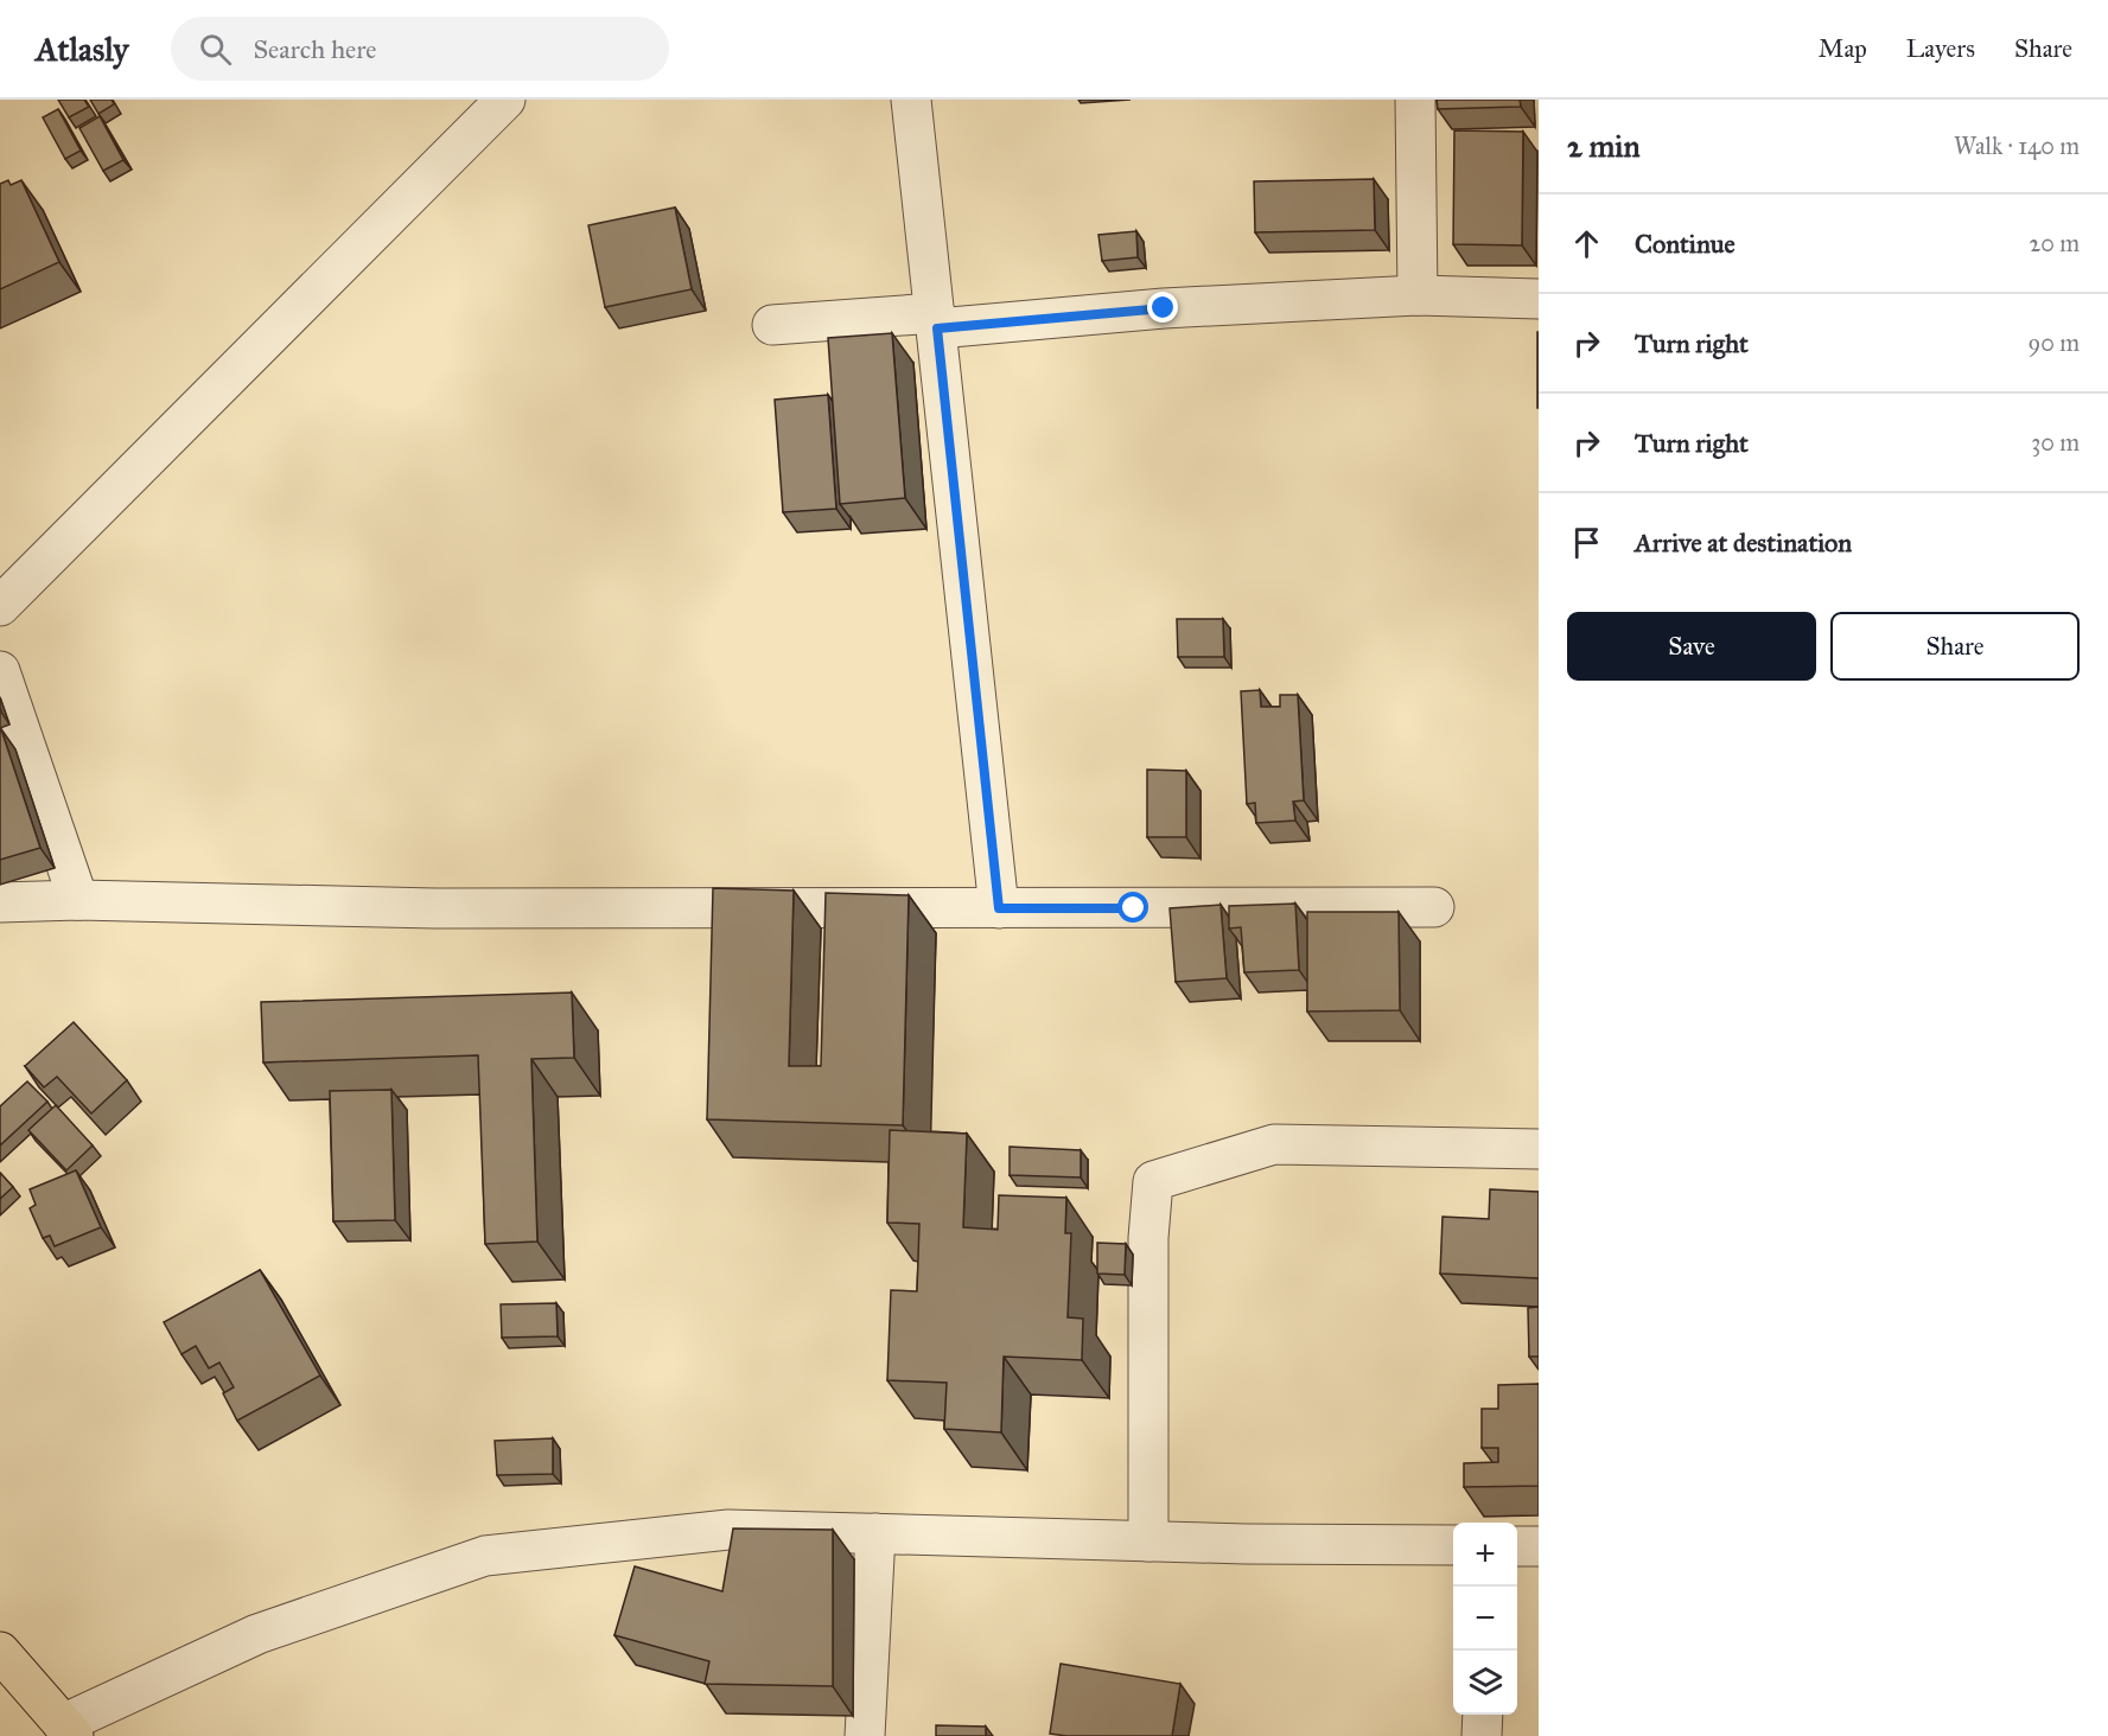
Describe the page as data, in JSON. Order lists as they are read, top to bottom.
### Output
{
  "page": {
    "header": "Atlasly",
    "search": "Search here",
    "nav": ["Map", "Layers", "Share"],
    "heading": ["2 min", "Walk · 140 m"],
    "list": [
      ["Continue", "20 m"],
      ["Turn right", "90 m"],
      ["Turn right", "30 m"],
      "Arrive at destination"
    ],
    "buttons": ["Save", "Share"],
    "map_buttons": ["+", "−"]
  }
}
